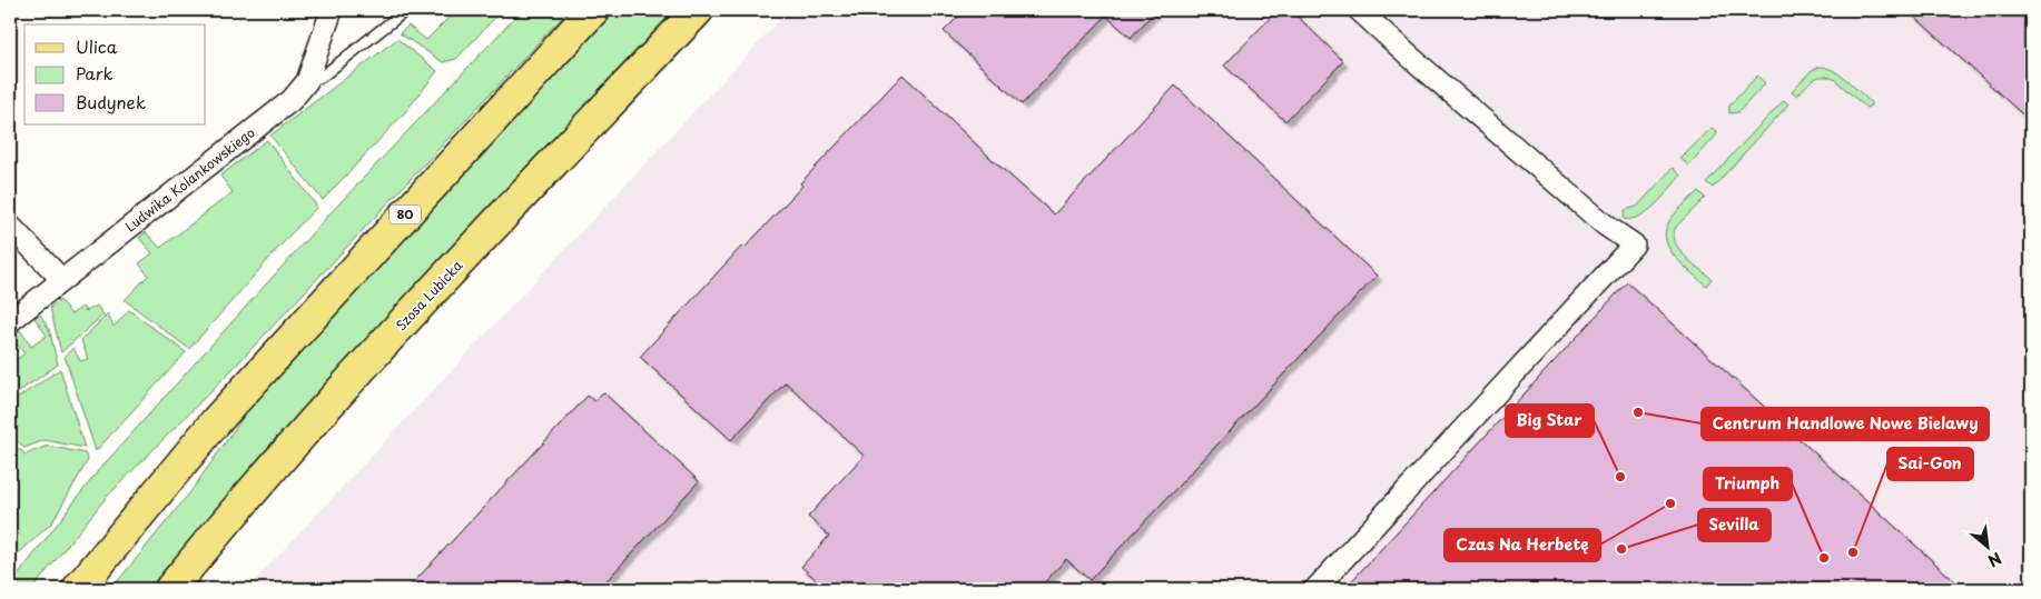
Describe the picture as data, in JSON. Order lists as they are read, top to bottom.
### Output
{
  "streets": {
    "main road": ["80", "Szosa Lubicka"],
    "street": ["Ludwika Kolankowskiego"]
  },
  "places": [
    "Centrum Handlowe Nowe Bielawy",
    "Big Star",
    "Czas Na Herbetę",
    "Sevilla",
    "Sai-Gon",
    "Triumph"
  ],
  "legend": ["Ulica", "Park", "Budynek"],
  "north": "bottom right"
}
